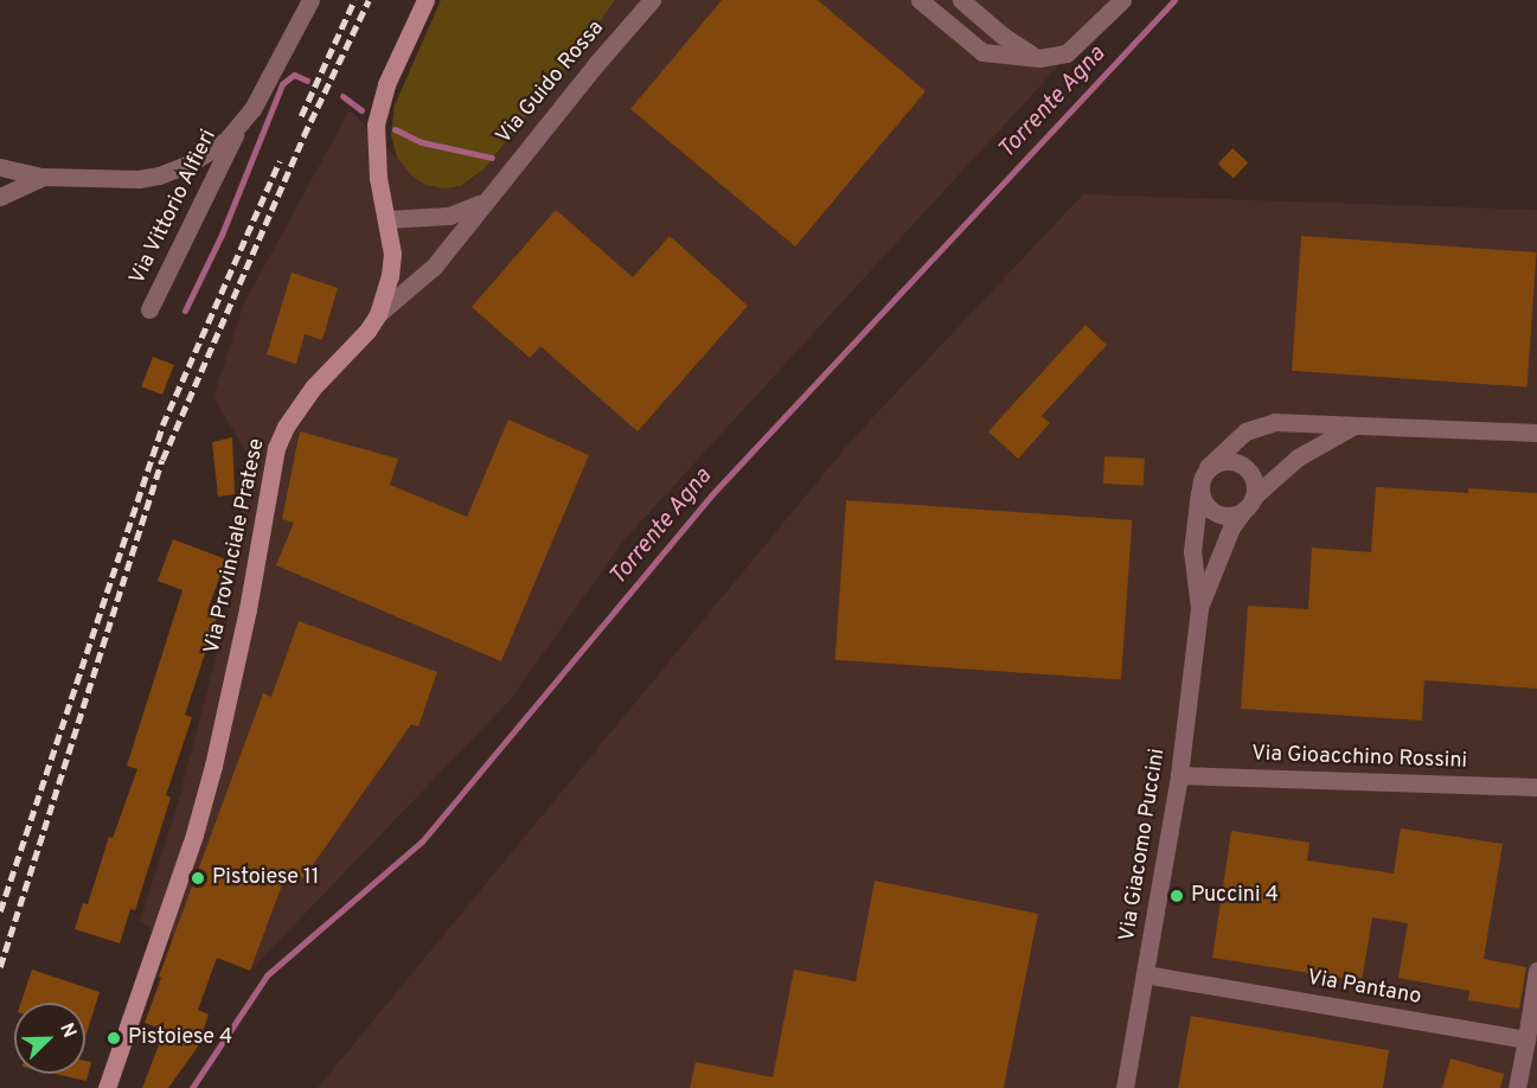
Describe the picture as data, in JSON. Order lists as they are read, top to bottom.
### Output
{
  "streets": {
    "street": [
      "Via Guido Rossa",
      "Via Vittorio Alfieri",
      "Via Provinciale Pratese",
      "Via Gioacchino Rossini",
      "Via Giacomo Puccini",
      "Via Pantano"
    ]
  },
  "crossings": [
    ["Via Guido Rossa", "Via Provinciale Pratese"],
    ["Via Gioacchino Rossini", "Via Giacomo Puccini"],
    ["Via Giacomo Puccini", "Via Pantano"]
  ],
  "water": ["Torrente Agna"],
  "places": ["Pistoiese 11", "Puccini 4", "Pistoiese 4"],
  "north": "top right"
}
